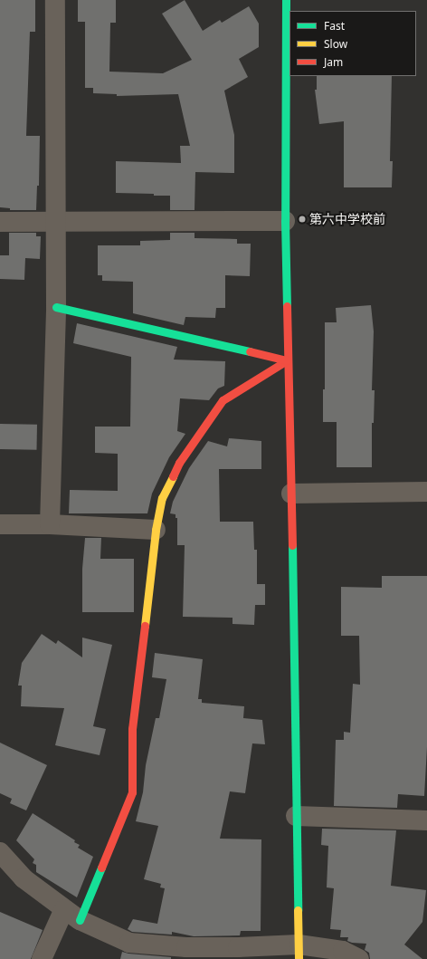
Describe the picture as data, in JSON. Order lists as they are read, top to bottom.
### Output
{
  "places": ["第六中学校前"],
  "legend": ["Fast", "Slow", "Jam"]
}
